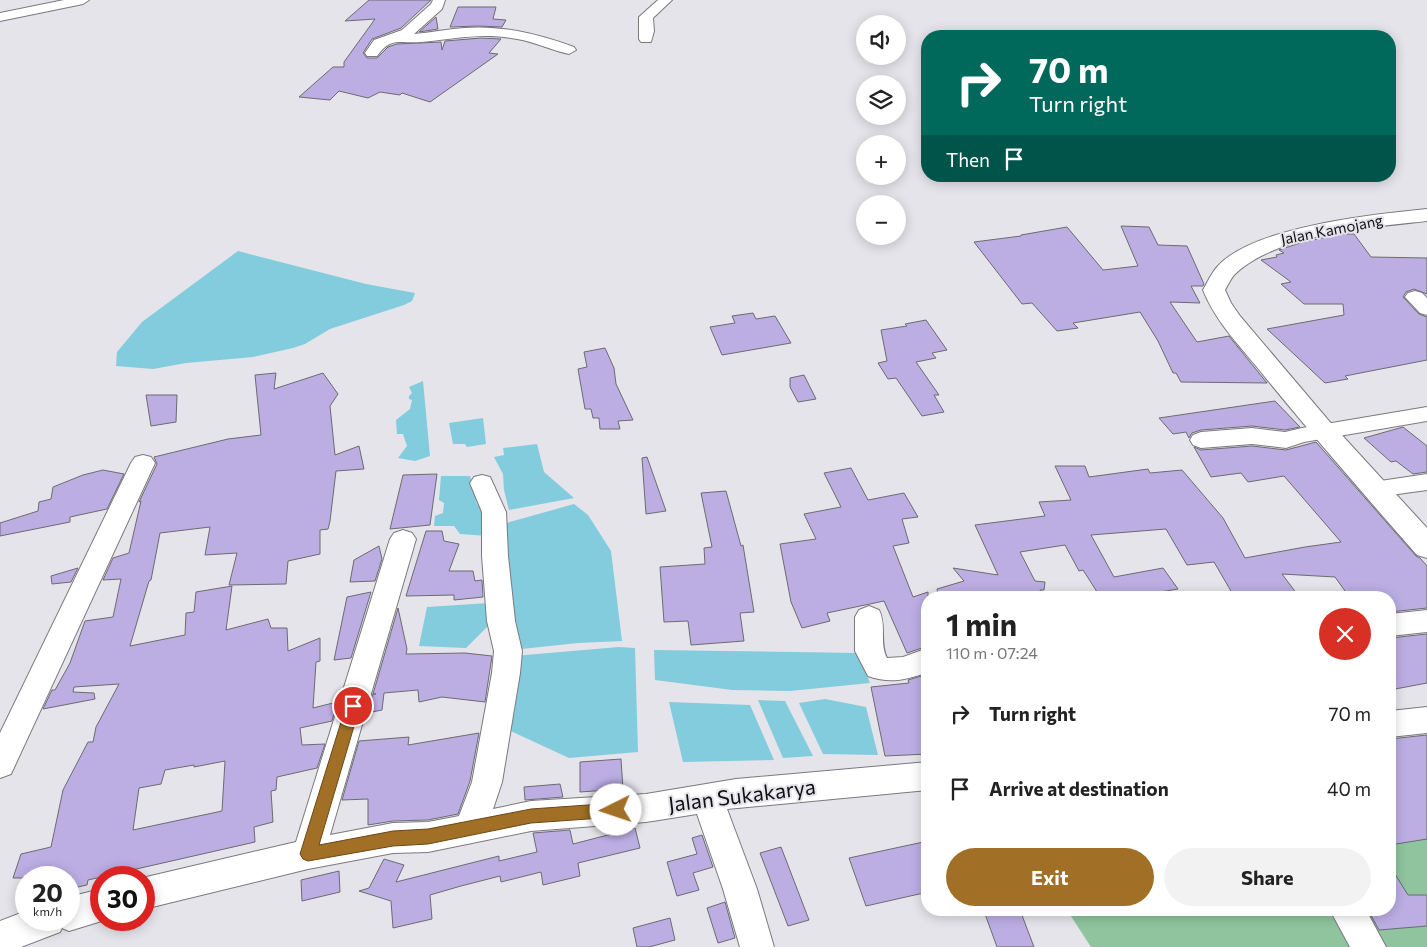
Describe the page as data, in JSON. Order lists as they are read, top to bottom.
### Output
{
  "streets": {
    "main road": ["Jalan Kamojang"],
    "street": ["Jalan Sukakarya"]
  },
  "page": {
    "map_buttons": ["+", "−"],
    "turn": ["70 m", "Turn right"],
    "then": "Then",
    "heading": ["1 min", "110 m · 07:24"],
    "list": [
      {
        "name": "Turn right",
        "value": "70 m"
      },
      {
        "name": "Arrive at destination",
        "value": "40 m"
      }
    ],
    "buttons": ["Exit", "Share"],
    "speed": "20 km/h",
    "limit": "30"
  }
}
